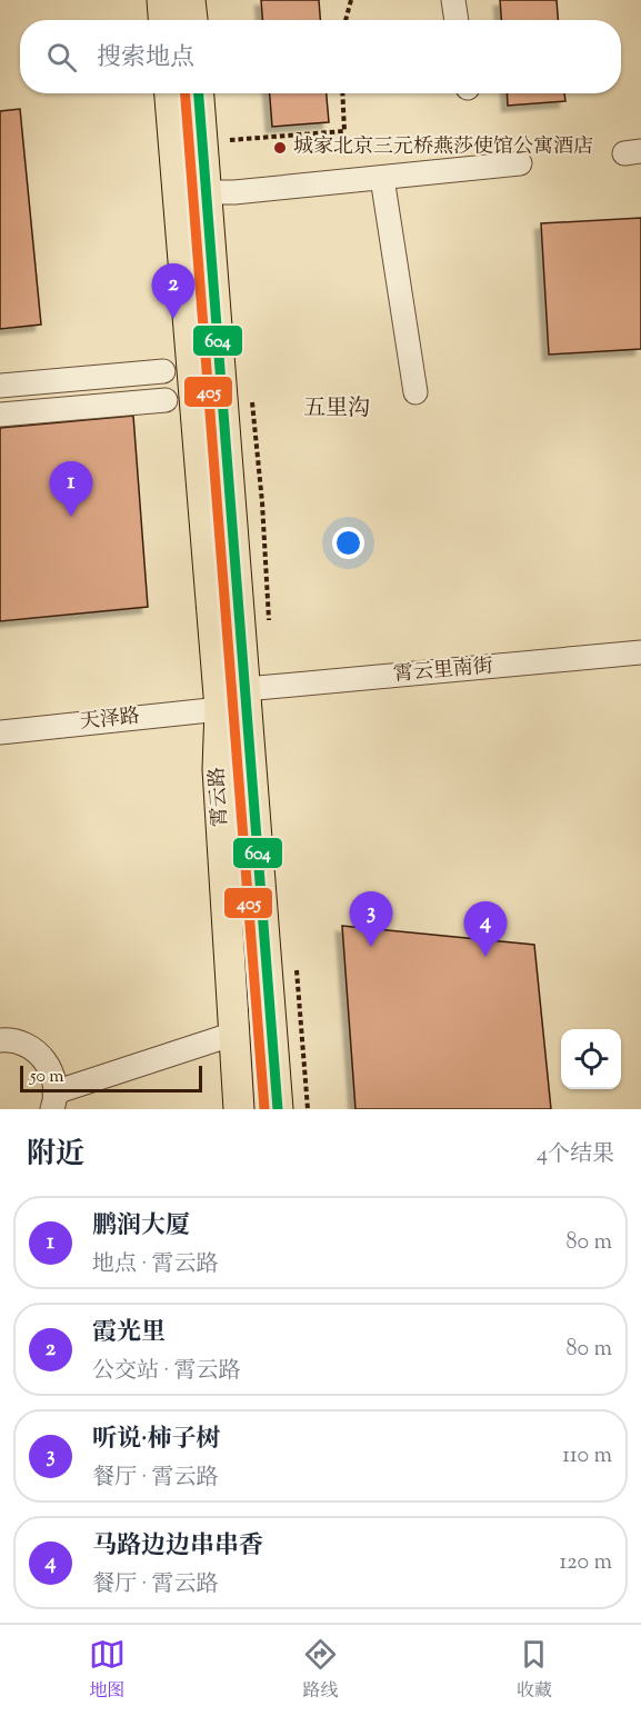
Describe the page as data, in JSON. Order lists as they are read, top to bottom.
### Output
{
  "streets": {
    "main road": ["霄云路"],
    "street": ["霄云里南街", "天泽路"]
  },
  "crossings": [
    ["霄云里南街", "霄云路"],
    ["天泽路", "霄云路"]
  ],
  "districts": ["五里沟"],
  "places": ["城家北京三元桥燕莎使馆公寓酒店"],
  "lines": ["transit line 604", "transit line 405"],
  "scale_bar": "50 m",
  "page": {
    "search": "搜索地点",
    "pins": [
      "2",
      "1",
      "3",
      "4"
    ],
    "scale": "50 m",
    "heading": ["附近", "4个结果"],
    "list": [
      {
        "mark": "1",
        "name": "鹏润大厦",
        "note": "地点 · 霄云路",
        "value": "80 m"
      },
      {
        "mark": "2",
        "name": "霞光里",
        "note": "公交站 · 霄云路",
        "value": "80 m"
      },
      {
        "mark": "3",
        "name": "听说·柿子树",
        "note": "餐厅 · 霄云路",
        "value": "110 m"
      },
      {
        "mark": "4",
        "name": "马路边边串串香",
        "note": "餐厅 · 霄云路",
        "value": "120 m"
      }
    ],
    "nav": ["地图", "路线", "收藏"]
  }
}
